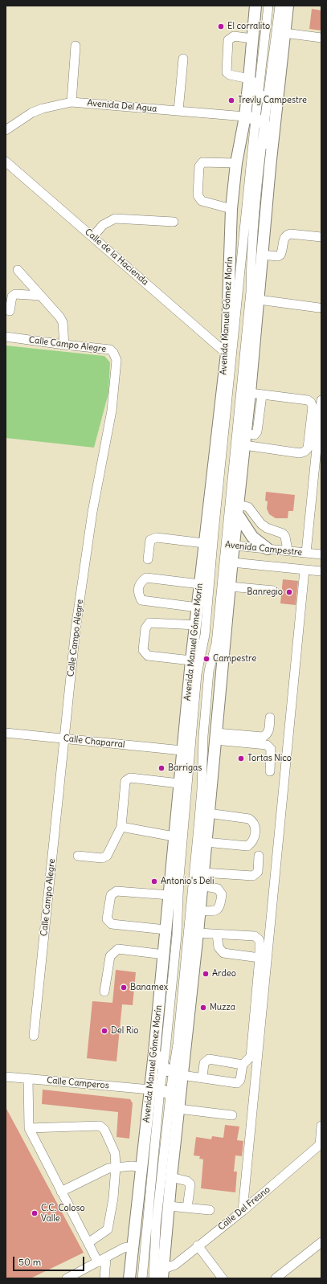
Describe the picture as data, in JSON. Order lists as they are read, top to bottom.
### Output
{
  "streets": {
    "main road": ["Avenida Manuel Gómez Morín"],
    "street": [
      "Avenida Del Agua",
      "Calle de la Hacienda",
      "Calle Campo Alegre",
      "Avenida Campestre",
      "Calle Chaparral",
      "Calle Camperos",
      "Calle Del Fresno"
    ]
  },
  "crossings": [
    ["Avenida Del Agua", "Avenida Manuel Gómez Morín"],
    ["Calle de la Hacienda", "Avenida Manuel Gómez Morín"],
    ["Avenida Manuel Gómez Morín", "Avenida Campestre"],
    ["Avenida Manuel Gómez Morín", "Calle Chaparral"],
    ["Avenida Manuel Gómez Morín", "Calle Camperos"],
    ["Calle Campo Alegre", "Calle Chaparral"]
  ],
  "places": [
    "El corralito",
    "Trevly Campestre",
    "Banregio",
    "Campestre",
    "Tortas Nico",
    "Barrigas",
    "Antonio's Deli",
    "Ardeo",
    "Banamex",
    "Muzza",
    "Del Rio",
    "C.C. Coloso Valle"
  ],
  "scale_bar": "50 m"
}
